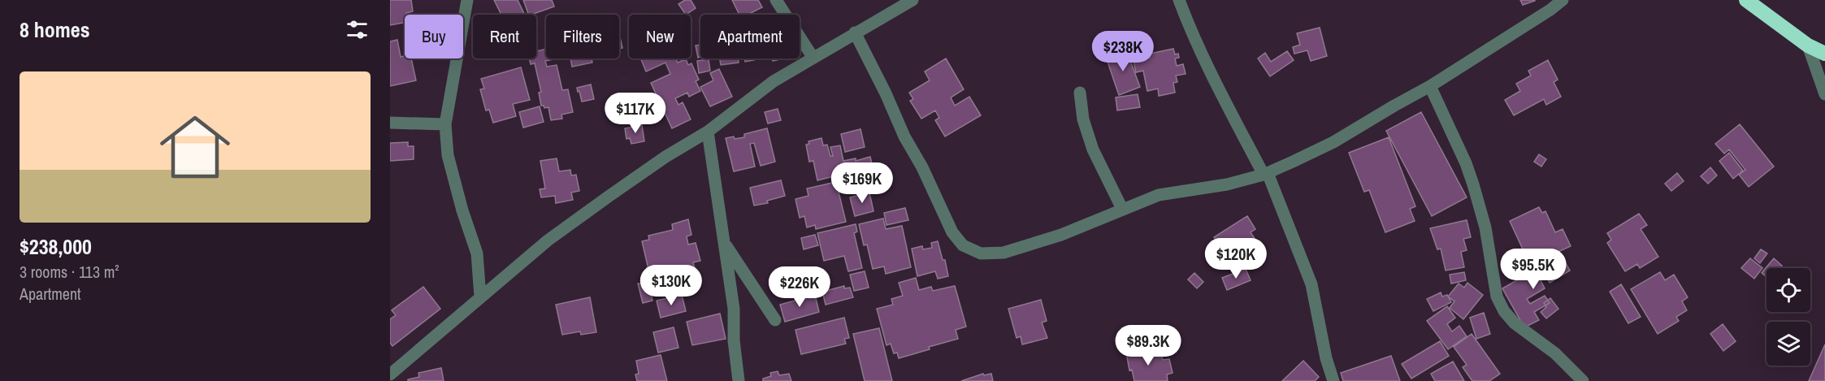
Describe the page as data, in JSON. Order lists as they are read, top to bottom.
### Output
{
  "page": {
    "heading": "8 homes",
    "chip": [
      "Buy",
      "Rent",
      "Filters",
      "New",
      "Apartment"
    ],
    "price": [
      "$238K",
      "$117K",
      "$169K",
      "$120K",
      "$95.5K",
      "$130K",
      "$226K",
      "$89.3K"
    ],
    "list": [
      {
        "name": "$238,000",
        "note": "3 rooms · 113 m² · Apartment"
      }
    ]
  }
}
